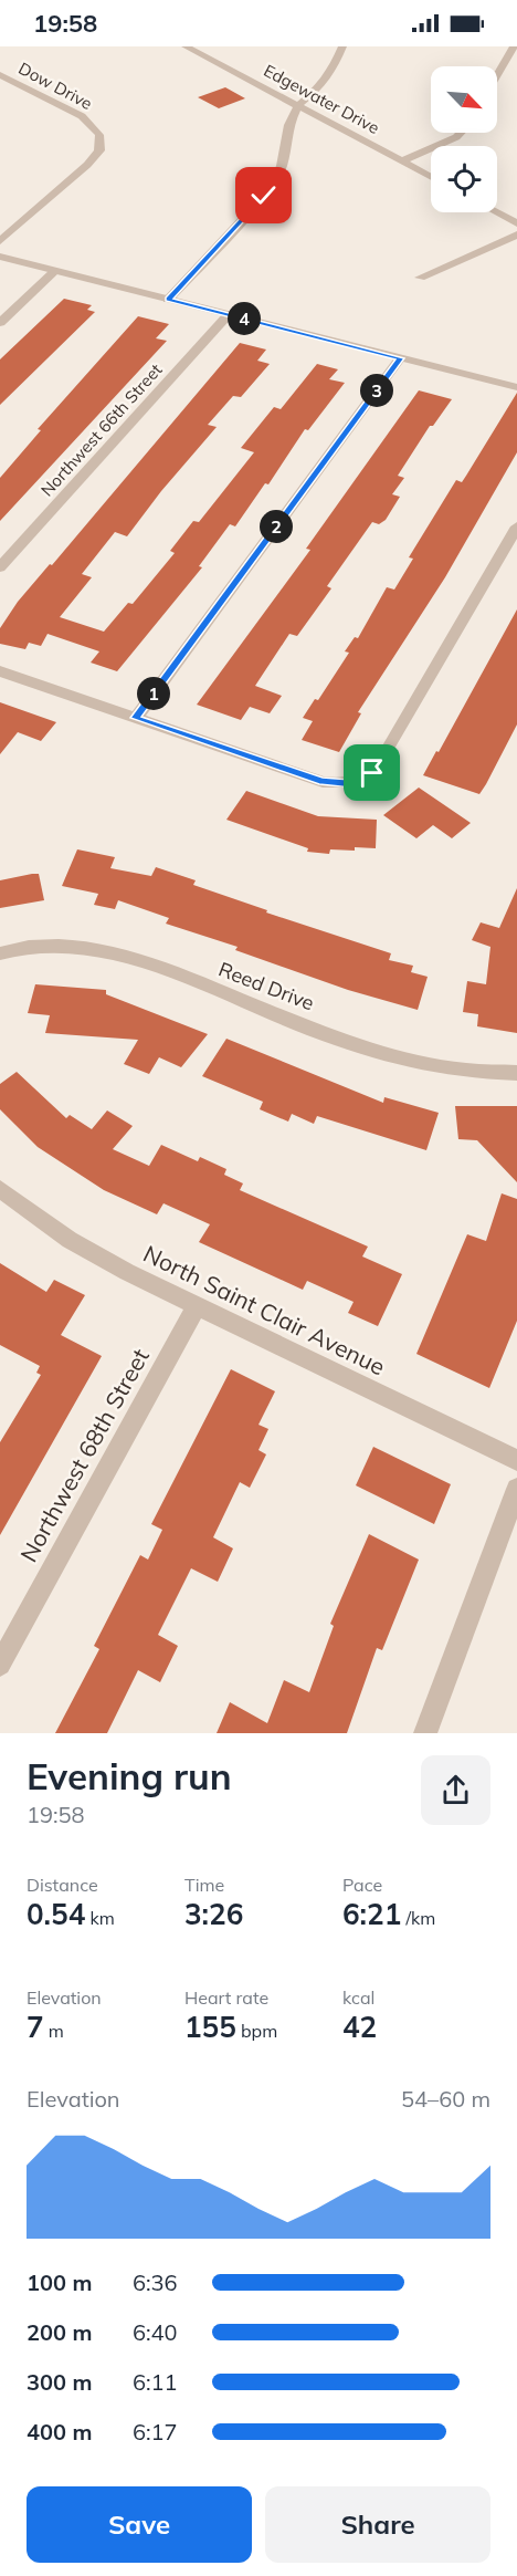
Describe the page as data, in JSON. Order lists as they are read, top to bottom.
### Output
{
  "streets": {
    "street": [
      "Dow Drive",
      "Edgewater Drive",
      "Northwest 66th Street",
      "Reed Drive",
      "North Saint Clair Avenue",
      "Northwest 68th Street"
    ]
  },
  "crossings": [
    ["North Saint Clair Avenue", "Northwest 68th Street"]
  ],
  "north": "bottom right",
  "page": {
    "status": "19:58",
    "pins": [
      "4",
      "3",
      "2",
      "1"
    ],
    "heading": ["Evening run", "19:58"],
    "stats": [
      ["Distance", "0.54 km"],
      ["Time", "3:26"],
      ["Pace", "6:21 /km"],
      ["Elevation", "7 m"],
      ["Heart rate", "155 bpm"],
      ["kcal", "42"]
    ],
    "chart": ["Elevation", "54–60 m"],
    "list": [
      {
        "name": "100 m",
        "note": "6:36"
      },
      {
        "name": "200 m",
        "note": "6:40"
      },
      {
        "name": "300 m",
        "note": "6:11"
      },
      {
        "name": "400 m",
        "note": "6:17"
      }
    ],
    "buttons": ["Save", "Share"]
  }
}
